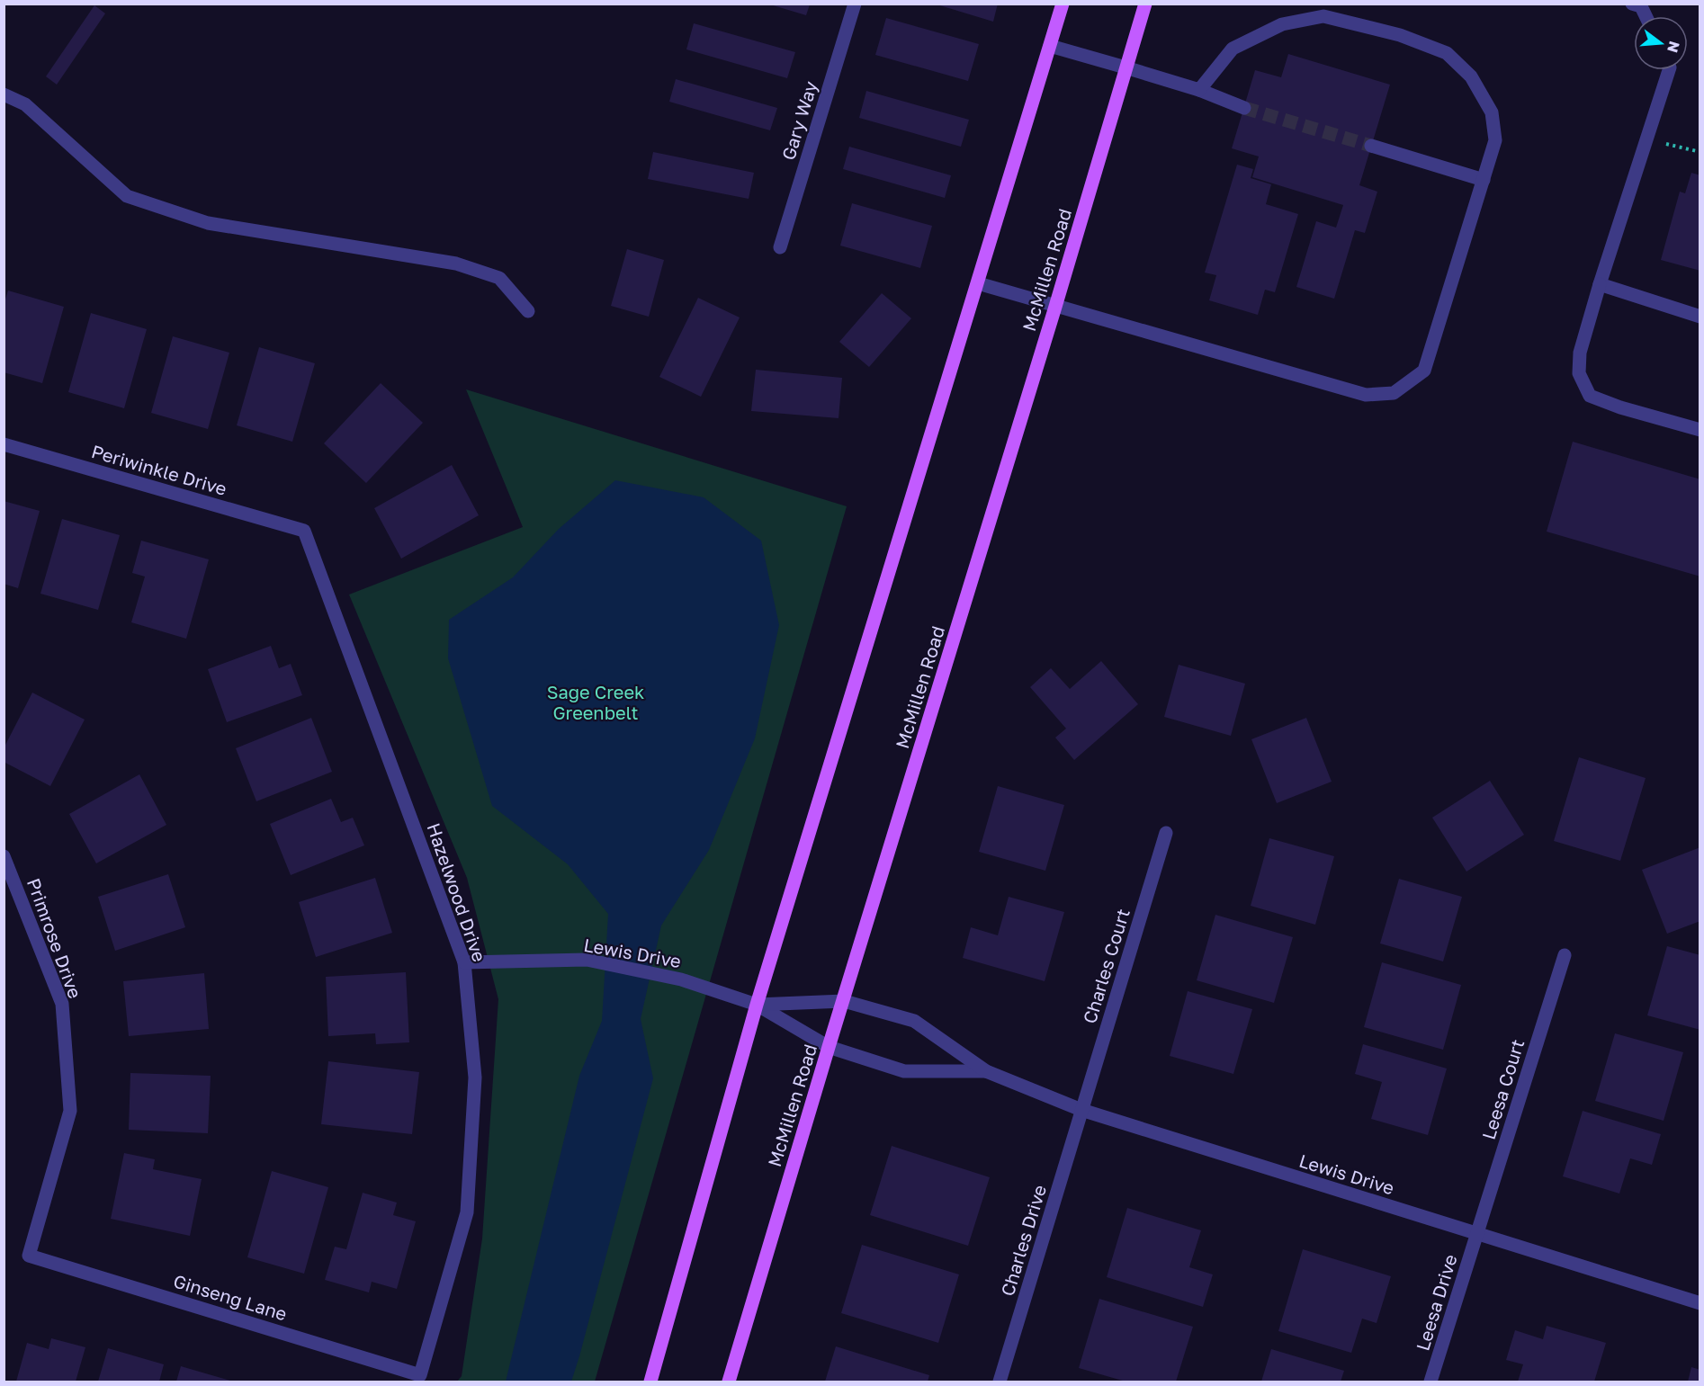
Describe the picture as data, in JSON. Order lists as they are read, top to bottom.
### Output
{
  "streets": {
    "main road": ["McMillen Road"],
    "street": [
      "Gary Way",
      "Periwinkle Drive",
      "Hazelwood Drive",
      "Primrose Drive",
      "Lewis Drive",
      "Charles Court",
      "Leesa Court",
      "Charles Drive",
      "Ginseng Lane",
      "Leesa Drive"
    ]
  },
  "crossings": [
    ["McMillen Road", "Lewis Drive"],
    ["Periwinkle Drive", "Hazelwood Drive"],
    ["Hazelwood Drive", "Lewis Drive"],
    ["Hazelwood Drive", "Ginseng Lane"],
    ["Primrose Drive", "Ginseng Lane"],
    ["Lewis Drive", "Charles Court"],
    ["Lewis Drive", "Leesa Court"],
    ["Lewis Drive", "Charles Drive"],
    ["Lewis Drive", "Leesa Drive"],
    ["Charles Court", "Charles Drive"],
    ["Leesa Court", "Leesa Drive"]
  ],
  "parks": ["Sage Creek Greenbelt"],
  "north": "right"
}
